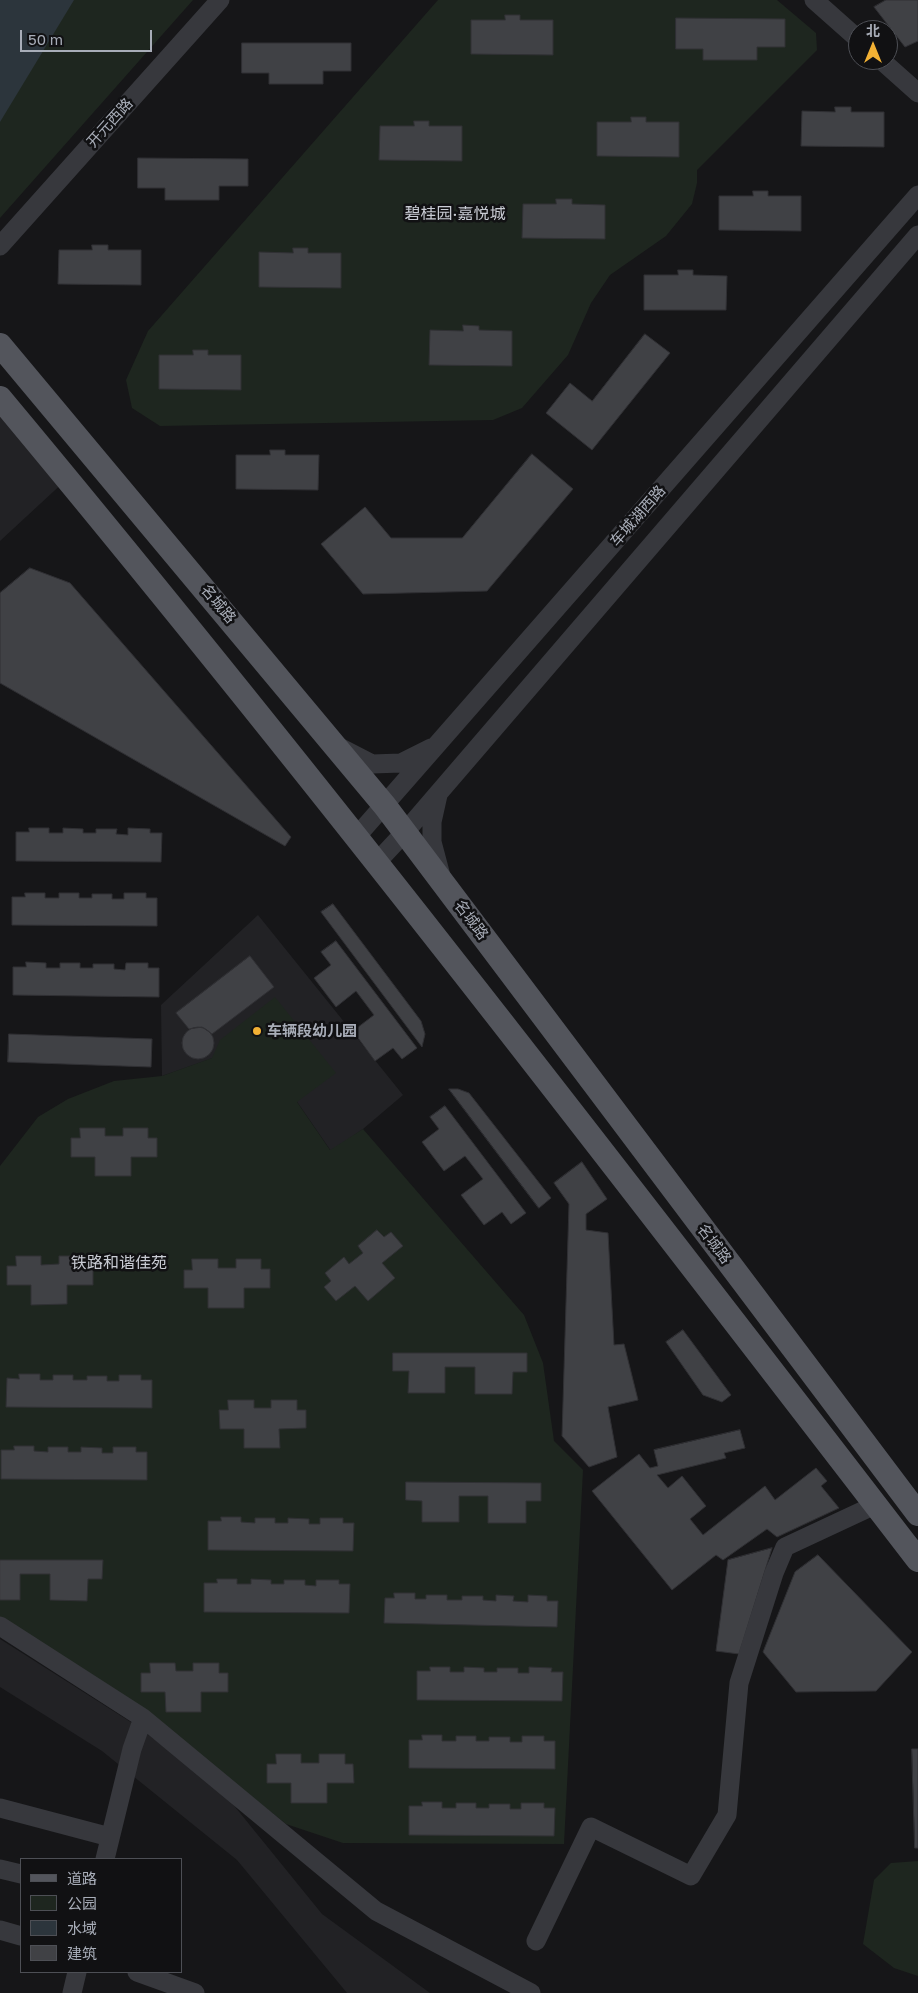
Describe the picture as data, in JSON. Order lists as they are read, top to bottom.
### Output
{
  "streets": {
    "main road": ["名城路"],
    "street": ["开元西路", "车城湖西路"]
  },
  "crossings": [
    ["车城湖西路", "名城路"]
  ],
  "districts": ["碧桂园·嘉悦城", "铁路和谐佳苑"],
  "places": ["车辆段幼儿园"],
  "legend": [
    "道路",
    "公园",
    "水域",
    "建筑"
  ],
  "scale_bar": "50 m",
  "north": "top"
}
